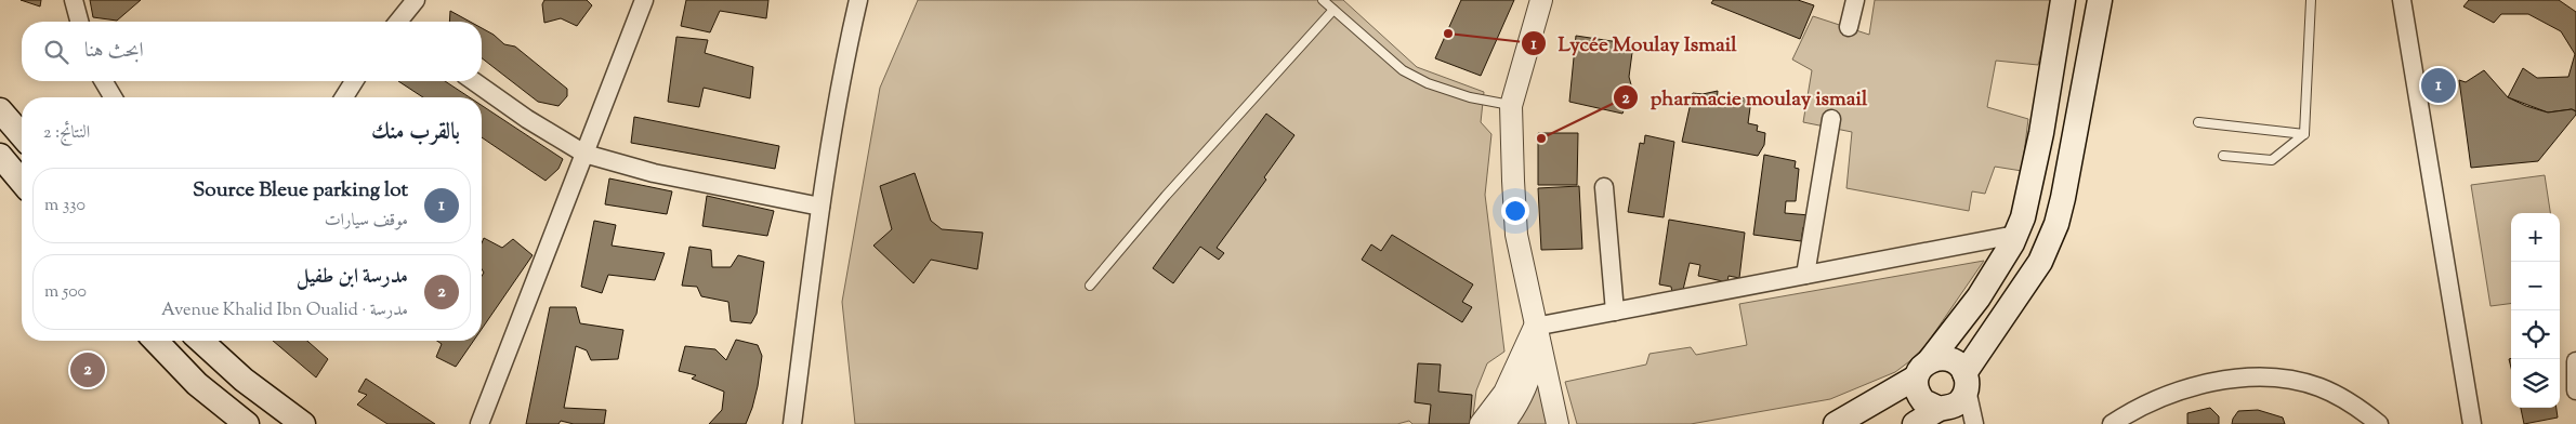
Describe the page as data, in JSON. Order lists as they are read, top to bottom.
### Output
{
  "places": ["Lycée Moulay Ismail", "pharmacie moulay ismail"],
  "page": {
    "search": "ابحث هنا",
    "pins": ["1", "2"],
    "heading": ["بالقرب منك", "النتائج: 2"],
    "list": [
      {
        "mark": "1",
        "name": "Source Bleue parking lot",
        "note": "موقف سيارات",
        "value": "330 m"
      },
      {
        "mark": "2",
        "name": "مدرسة ابن طفيل",
        "note": "مدرسة · Avenue Khalid Ibn Oualid",
        "value": "500 m"
      }
    ],
    "map_buttons": ["+", "−"]
  }
}
